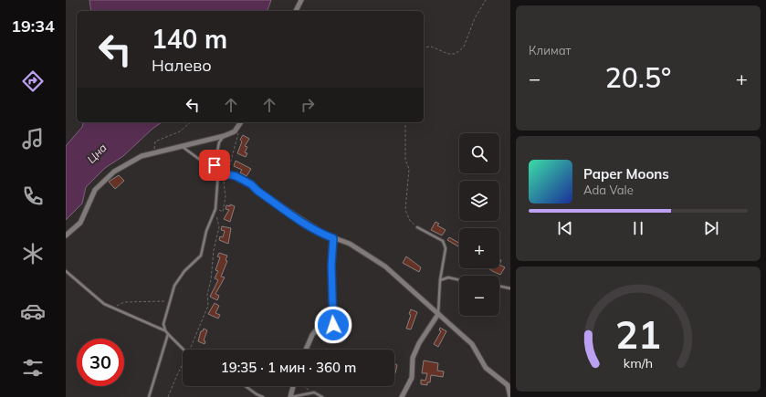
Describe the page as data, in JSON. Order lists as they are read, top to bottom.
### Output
{
  "water": ["Цна"],
  "page": {
    "tabs": "19:34",
    "tile": "Климат",
    "turn": ["140 m", "Налево"],
    "heat": ["−", "20.5°", "+"],
    "map_buttons": ["+", "−"],
    "song": ["Paper Moons", "Ada Vale"],
    "limit": "30",
    "trip": "19:35 · 1 мин · 360 m",
    "gauge": ["21", "km/h"]
  }
}
